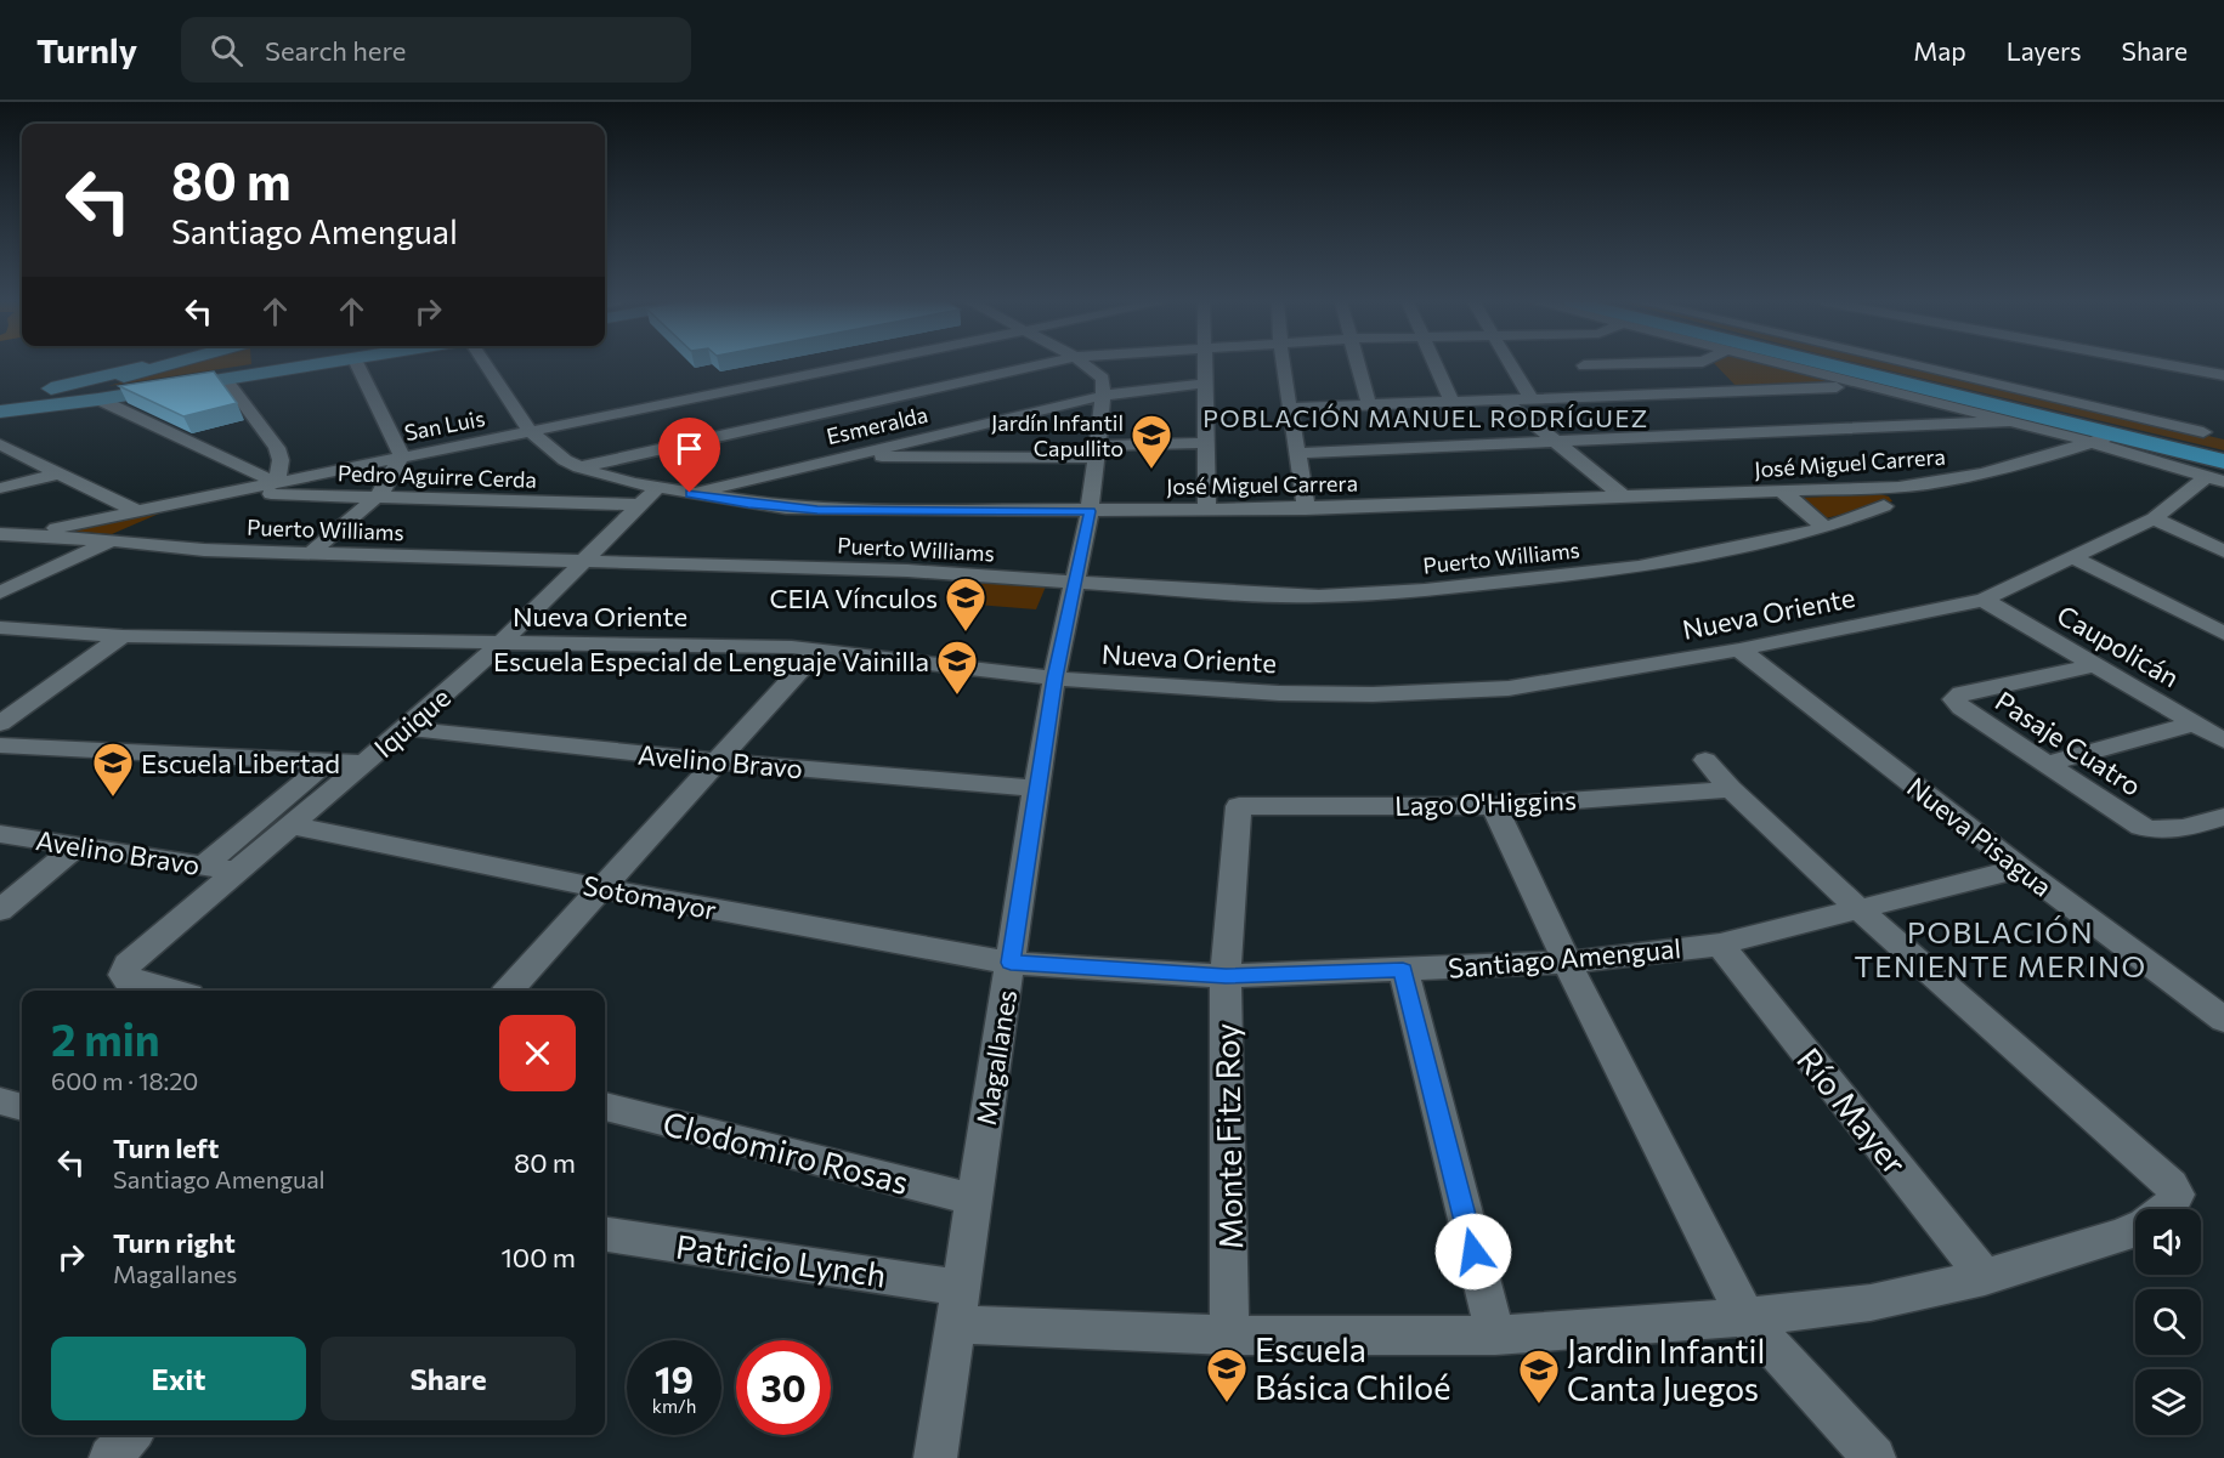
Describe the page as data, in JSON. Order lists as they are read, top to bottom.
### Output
{
  "streets": {
    "street": [
      "San Luis",
      "Esmeralda",
      "José Miguel Carrera",
      "Pedro Aguirre Cerda",
      "Puerto Williams",
      "Nueva Oriente",
      "Caupolicán",
      "Iquique",
      "Pasaje Cuatro",
      "Avelino Bravo",
      "Lago O'Higgins",
      "Nueva Pisagua",
      "Sotomayor",
      "Santiago Amengual",
      "Magallanes",
      "Río Mayer",
      "Monte Fitz Roy",
      "Clodomiro Rosas",
      "Patricio Lynch"
    ]
  },
  "crossings": [
    ["San Luis", "José Miguel Carrera"],
    ["San Luis", "Pedro Aguirre Cerda"],
    ["San Luis", "Puerto Williams"],
    ["Esmeralda", "José Miguel Carrera"],
    ["Esmeralda", "Magallanes"],
    ["José Miguel Carrera", "Iquique"],
    ["José Miguel Carrera", "Magallanes"],
    ["Pedro Aguirre Cerda", "Iquique"],
    ["Puerto Williams", "Iquique"],
    ["Puerto Williams", "Magallanes"],
    ["Nueva Oriente", "Caupolicán"],
    ["Nueva Oriente", "Iquique"],
    ["Nueva Oriente", "Nueva Pisagua"],
    ["Nueva Oriente", "Magallanes"],
    ["Caupolicán", "Pasaje Cuatro"],
    ["Iquique", "Avelino Bravo"],
    ["Iquique", "Sotomayor"],
    ["Avelino Bravo", "Magallanes"],
    ["Lago O'Higgins", "Monte Fitz Roy"],
    ["Nueva Pisagua", "Santiago Amengual"],
    ["Sotomayor", "Santiago Amengual"],
    ["Sotomayor", "Magallanes"],
    ["Santiago Amengual", "Magallanes"],
    ["Santiago Amengual", "Río Mayer"],
    ["Santiago Amengual", "Monte Fitz Roy"],
    ["Santiago Amengual", "Patricio Lynch"],
    ["Magallanes", "Clodomiro Rosas"],
    ["Magallanes", "Patricio Lynch"],
    ["Río Mayer", "Patricio Lynch"],
    ["Monte Fitz Roy", "Patricio Lynch"]
  ],
  "districts": ["POBLACIÓN MANUEL RODRÍGUEZ", "POBLACIÓN TENIENTE MERINO"],
  "places": {
    "school or university": [
      "Jardín Infantil Capullito",
      "CEIA Vínculos",
      "Escuela Especial de Lenguaje Vainilla",
      "Escuela Libertad",
      "Escuela Básica Chiloé",
      "Jardin Infantil Canta Juegos"
    ]
  },
  "page": {
    "header": "Turnly",
    "search": "Search here",
    "nav": ["Map", "Layers", "Share"],
    "turn": ["80 m", "Santiago Amengual"],
    "heading": ["2 min", "600 m · 18:20"],
    "list": [
      {
        "name": "Turn left",
        "note": "Santiago Amengual",
        "value": "80 m"
      },
      {
        "name": "Turn right",
        "note": "Magallanes",
        "value": "100 m"
      }
    ],
    "buttons": ["Exit", "Share"],
    "speed": "19 km/h",
    "limit": "30"
  }
}
